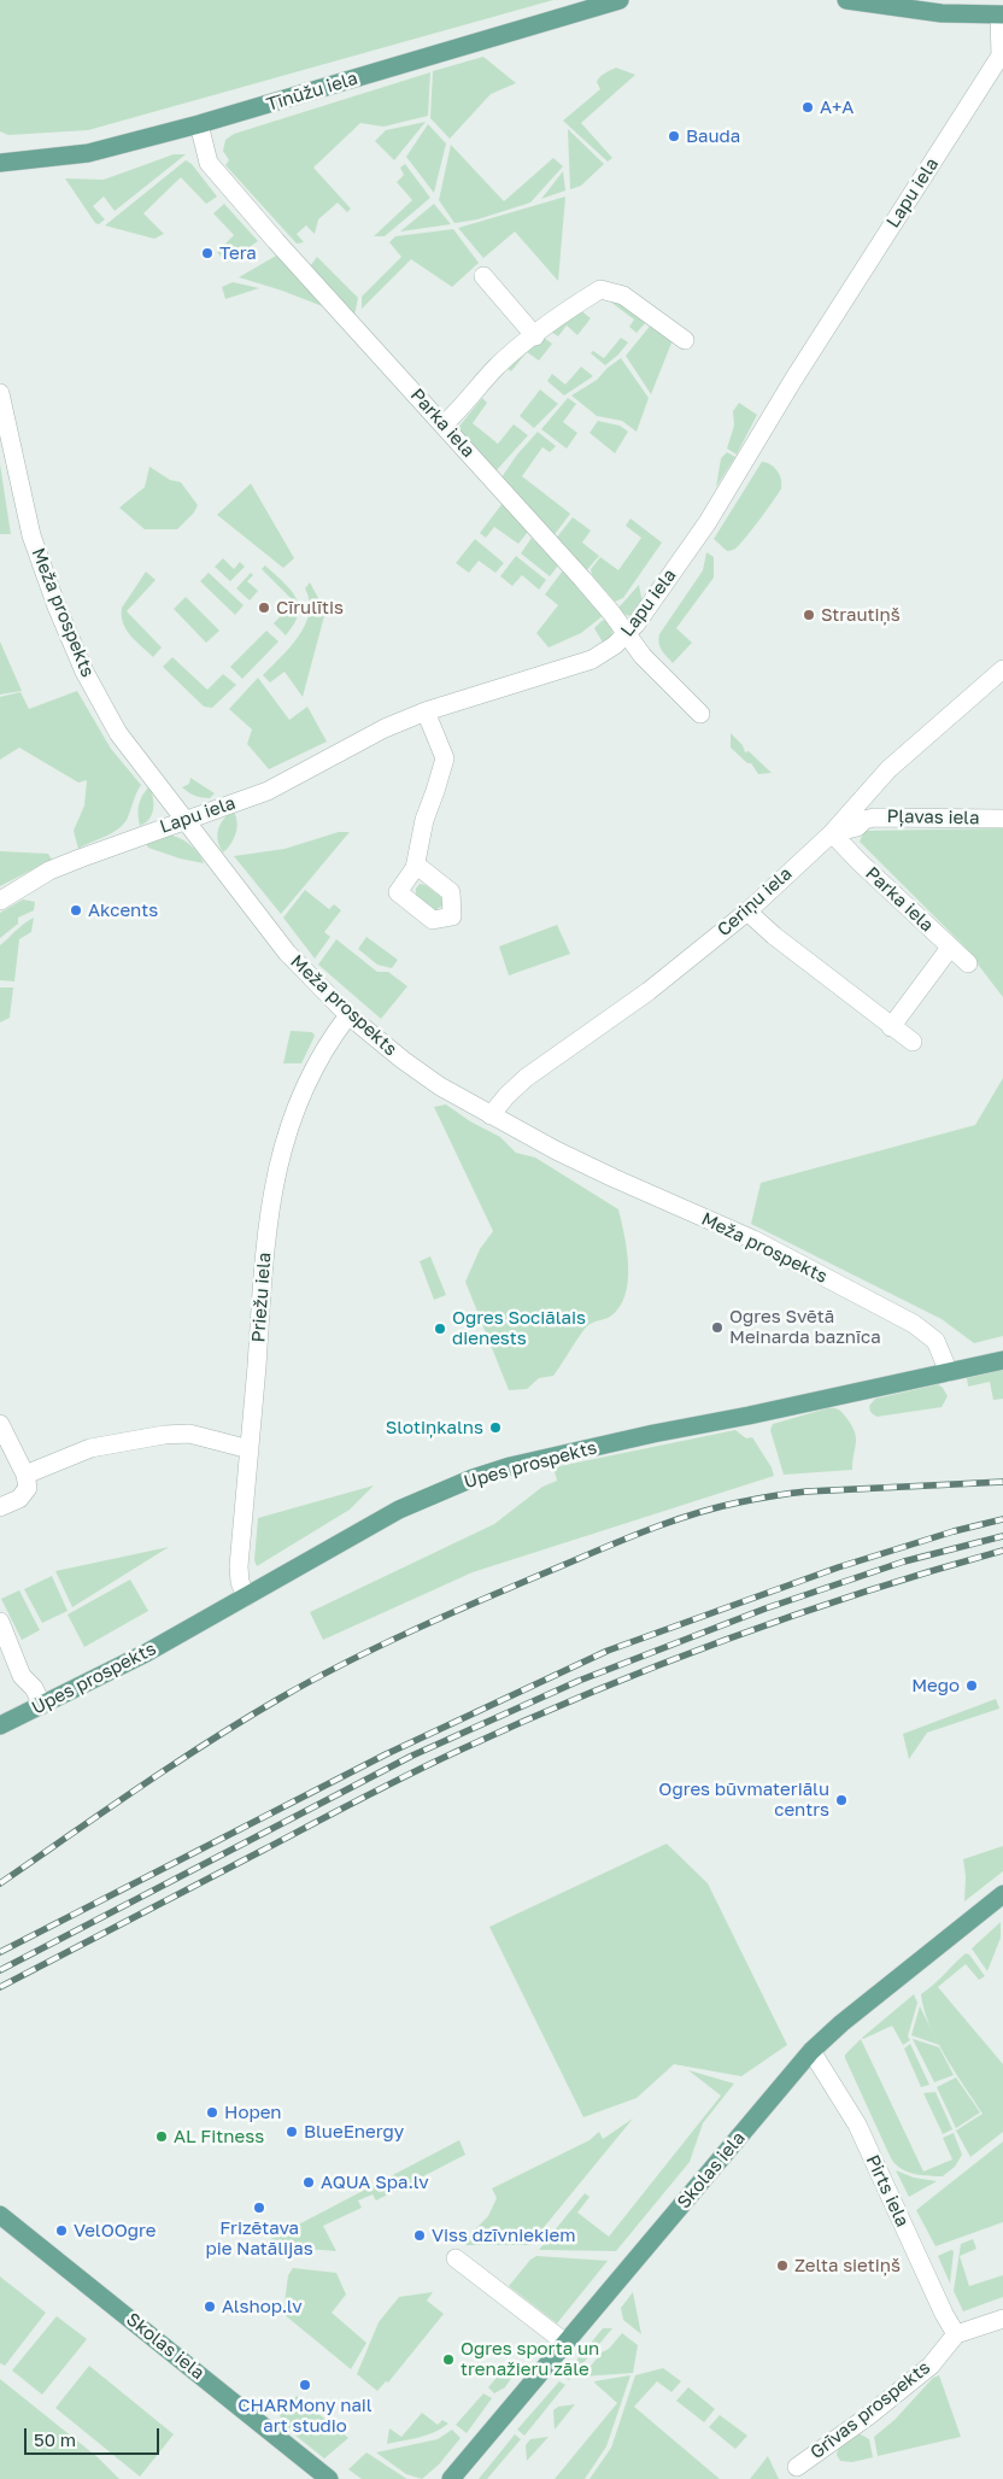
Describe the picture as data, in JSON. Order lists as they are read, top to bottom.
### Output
{
  "streets": {
    "main road": ["Tīnūžu iela", "Upes prospekts", "Skolas iela"],
    "street": [
      "Lapu iela",
      "Parka iela",
      "Meža prospekts",
      "Pļavas iela",
      "Ceriņu iela",
      "Priežu iela",
      "Pirts iela",
      "Grīvas prospekts"
    ]
  },
  "crossings": [
    ["Tīnūžu iela", "Parka iela"],
    ["Lapu iela", "Parka iela"],
    ["Lapu iela", "Meža prospekts"],
    ["Parka iela", "Pļavas iela"],
    ["Parka iela", "Ceriņu iela"],
    ["Meža prospekts", "Ceriņu iela"],
    ["Meža prospekts", "Priežu iela"],
    ["Meža prospekts", "Upes prospekts"],
    ["Pļavas iela", "Ceriņu iela"],
    ["Priežu iela", "Upes prospekts"],
    ["Skolas iela", "Pirts iela"],
    ["Pirts iela", "Grīvas prospekts"]
  ],
  "places": [
    "A+A",
    "Bauda",
    "Tera",
    "Cīrulītis",
    "Strautiņš",
    "Akcents",
    "Ogres Svētā Meinarda baznīca",
    "Ogres Sociālais dienests",
    "Slotiņkalns",
    "Mego",
    "Ogres būvmateriālu centrs",
    "Hopen",
    "BlueEnergy",
    "AL Fitness",
    "AQUA Spa.lv",
    "Frizētava pie Natālijas",
    "VelOOgre",
    "Viss dzīvniekiem",
    "Zelta sietiņš",
    "Alshop.lv",
    "Ogres sporta un trenažieru zāle",
    "CHARMony nail art studio"
  ],
  "scale_bar": "50 m"
}
